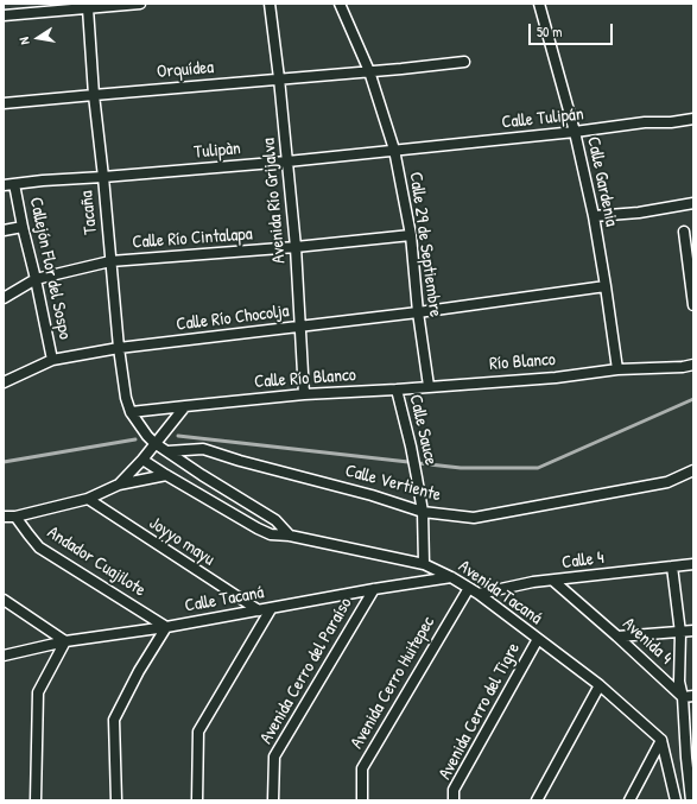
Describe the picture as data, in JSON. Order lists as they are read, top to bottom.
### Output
{
  "streets": {
    "street": [
      "Orquídea",
      "Calle Tulipán",
      "Tulipàn",
      "Calle Gardenia",
      "Avenida Río Grijalva",
      "Tacaña",
      "Calle Río Cintalapa",
      "Calle 29 de Septiembre",
      "Callejón Flor del Sospo",
      "Calle Río Chocolja",
      "Río Blanco",
      "Calle Río Blanco",
      "Calle Sauce",
      "Calle Vertiente",
      "Joyyo mayu",
      "Calle 4",
      "Andador Cuajilote",
      "Avenida Tacaná",
      "Calle Tacaná",
      "Avenida 4",
      "Avenida Cerro del Paraíso",
      "Avenida Cerro Huitepec",
      "Avenida Cerro del Tigre"
    ]
  },
  "crossings": [
    ["Orquídea", "Avenida Río Grijalva"],
    ["Orquídea", "Tacaña"],
    ["Orquídea", "Calle 29 de Septiembre"],
    ["Calle Tulipán", "Tulipàn"],
    ["Calle Tulipán", "Calle Gardenia"],
    ["Calle Tulipán", "Calle 29 de Septiembre"],
    ["Tulipàn", "Avenida Río Grijalva"],
    ["Tulipàn", "Tacaña"],
    ["Tulipàn", "Calle 29 de Septiembre"],
    ["Tulipàn", "Callejón Flor del Sospo"],
    ["Calle Gardenia", "Calle Río Chocolja"],
    ["Calle Gardenia", "Río Blanco"],
    ["Avenida Río Grijalva", "Calle Río Cintalapa"],
    ["Avenida Río Grijalva", "Calle Río Chocolja"],
    ["Avenida Río Grijalva", "Calle Río Blanco"],
    ["Tacaña", "Calle Río Cintalapa"],
    ["Tacaña", "Calle Río Chocolja"],
    ["Tacaña", "Calle Río Blanco"],
    ["Calle Río Cintalapa", "Calle 29 de Septiembre"],
    ["Calle Río Cintalapa", "Callejón Flor del Sospo"],
    ["Calle 29 de Septiembre", "Calle Río Chocolja"],
    ["Calle 29 de Septiembre", "Río Blanco"],
    ["Calle 29 de Septiembre", "Calle Río Blanco"],
    ["Callejón Flor del Sospo", "Calle Río Chocolja"],
    ["Río Blanco", "Calle Río Blanco"],
    ["Calle Río Blanco", "Calle Sauce"],
    ["Calle Sauce", "Calle Vertiente"],
    ["Calle Sauce", "Avenida Tacaná"],
    ["Joyyo mayu", "Calle Tacaná"],
    ["Calle 4", "Avenida Tacaná"],
    ["Calle 4", "Avenida 4"],
    ["Andador Cuajilote", "Calle Tacaná"],
    ["Avenida Tacaná", "Calle Tacaná"],
    ["Avenida Tacaná", "Avenida Cerro Huitepec"],
    ["Avenida Tacaná", "Avenida Cerro del Tigre"],
    ["Calle Tacaná", "Avenida Cerro del Paraíso"]
  ],
  "scale_bar": "50 m",
  "north": "left"
}
